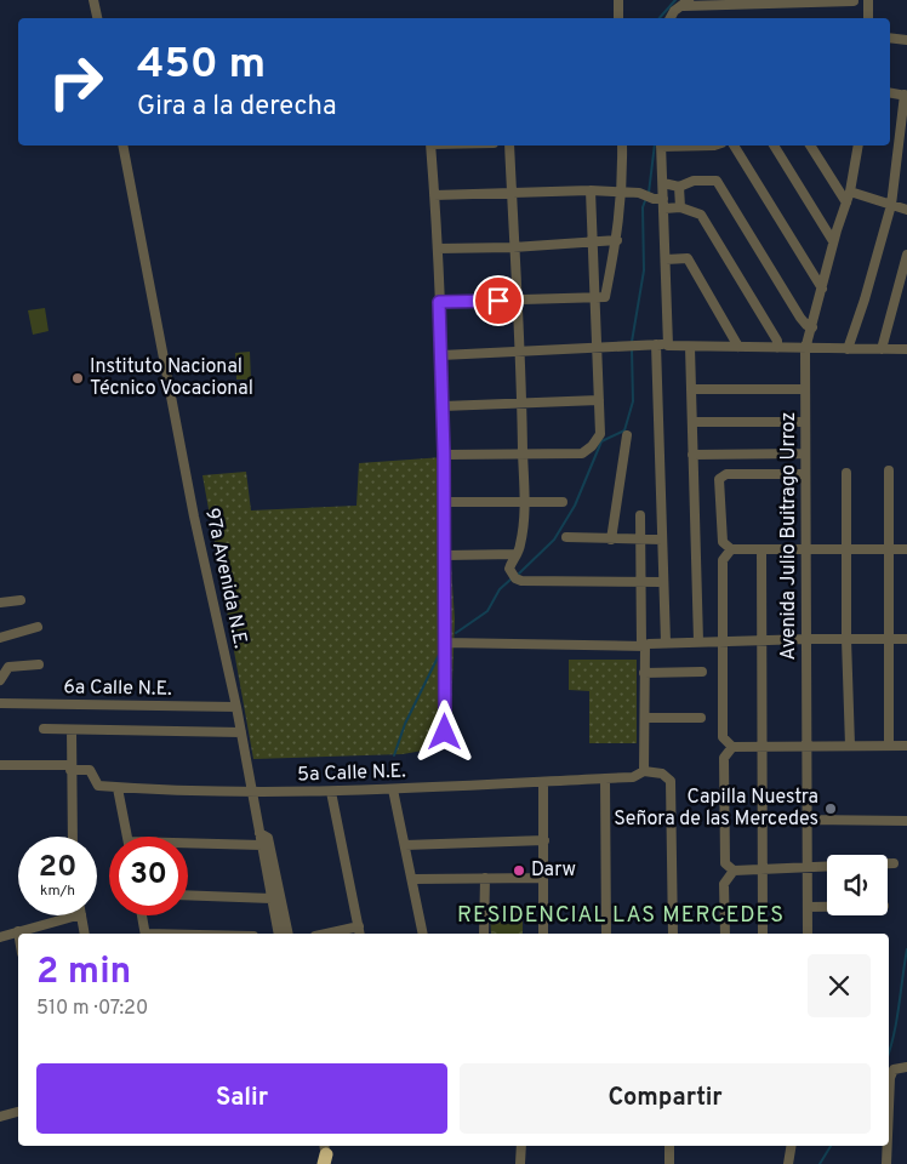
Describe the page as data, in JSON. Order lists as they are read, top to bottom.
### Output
{
  "streets": {
    "street": [
      "Avenida Julio Buitrago Urroz",
      "97a Avenida N.E.",
      "6a Calle N.E.",
      "5a Calle N.E."
    ]
  },
  "crossings": [
    ["97a Avenida N.E.", "6a Calle N.E."],
    ["97a Avenida N.E.", "5a Calle N.E."]
  ],
  "districts": ["RESIDENCIAL LAS MERCEDES"],
  "places": ["Instituto Nacional Técnico Vocacional", "Capilla Nuestra Señora de las Mercedes", "Darw"],
  "page": {
    "turn": ["450 m", "Gira a la derecha"],
    "speed": "20 km/h",
    "limit": "30",
    "heading": ["2 min", "510 m · 07:20"],
    "buttons": ["Salir", "Compartir"]
  }
}
